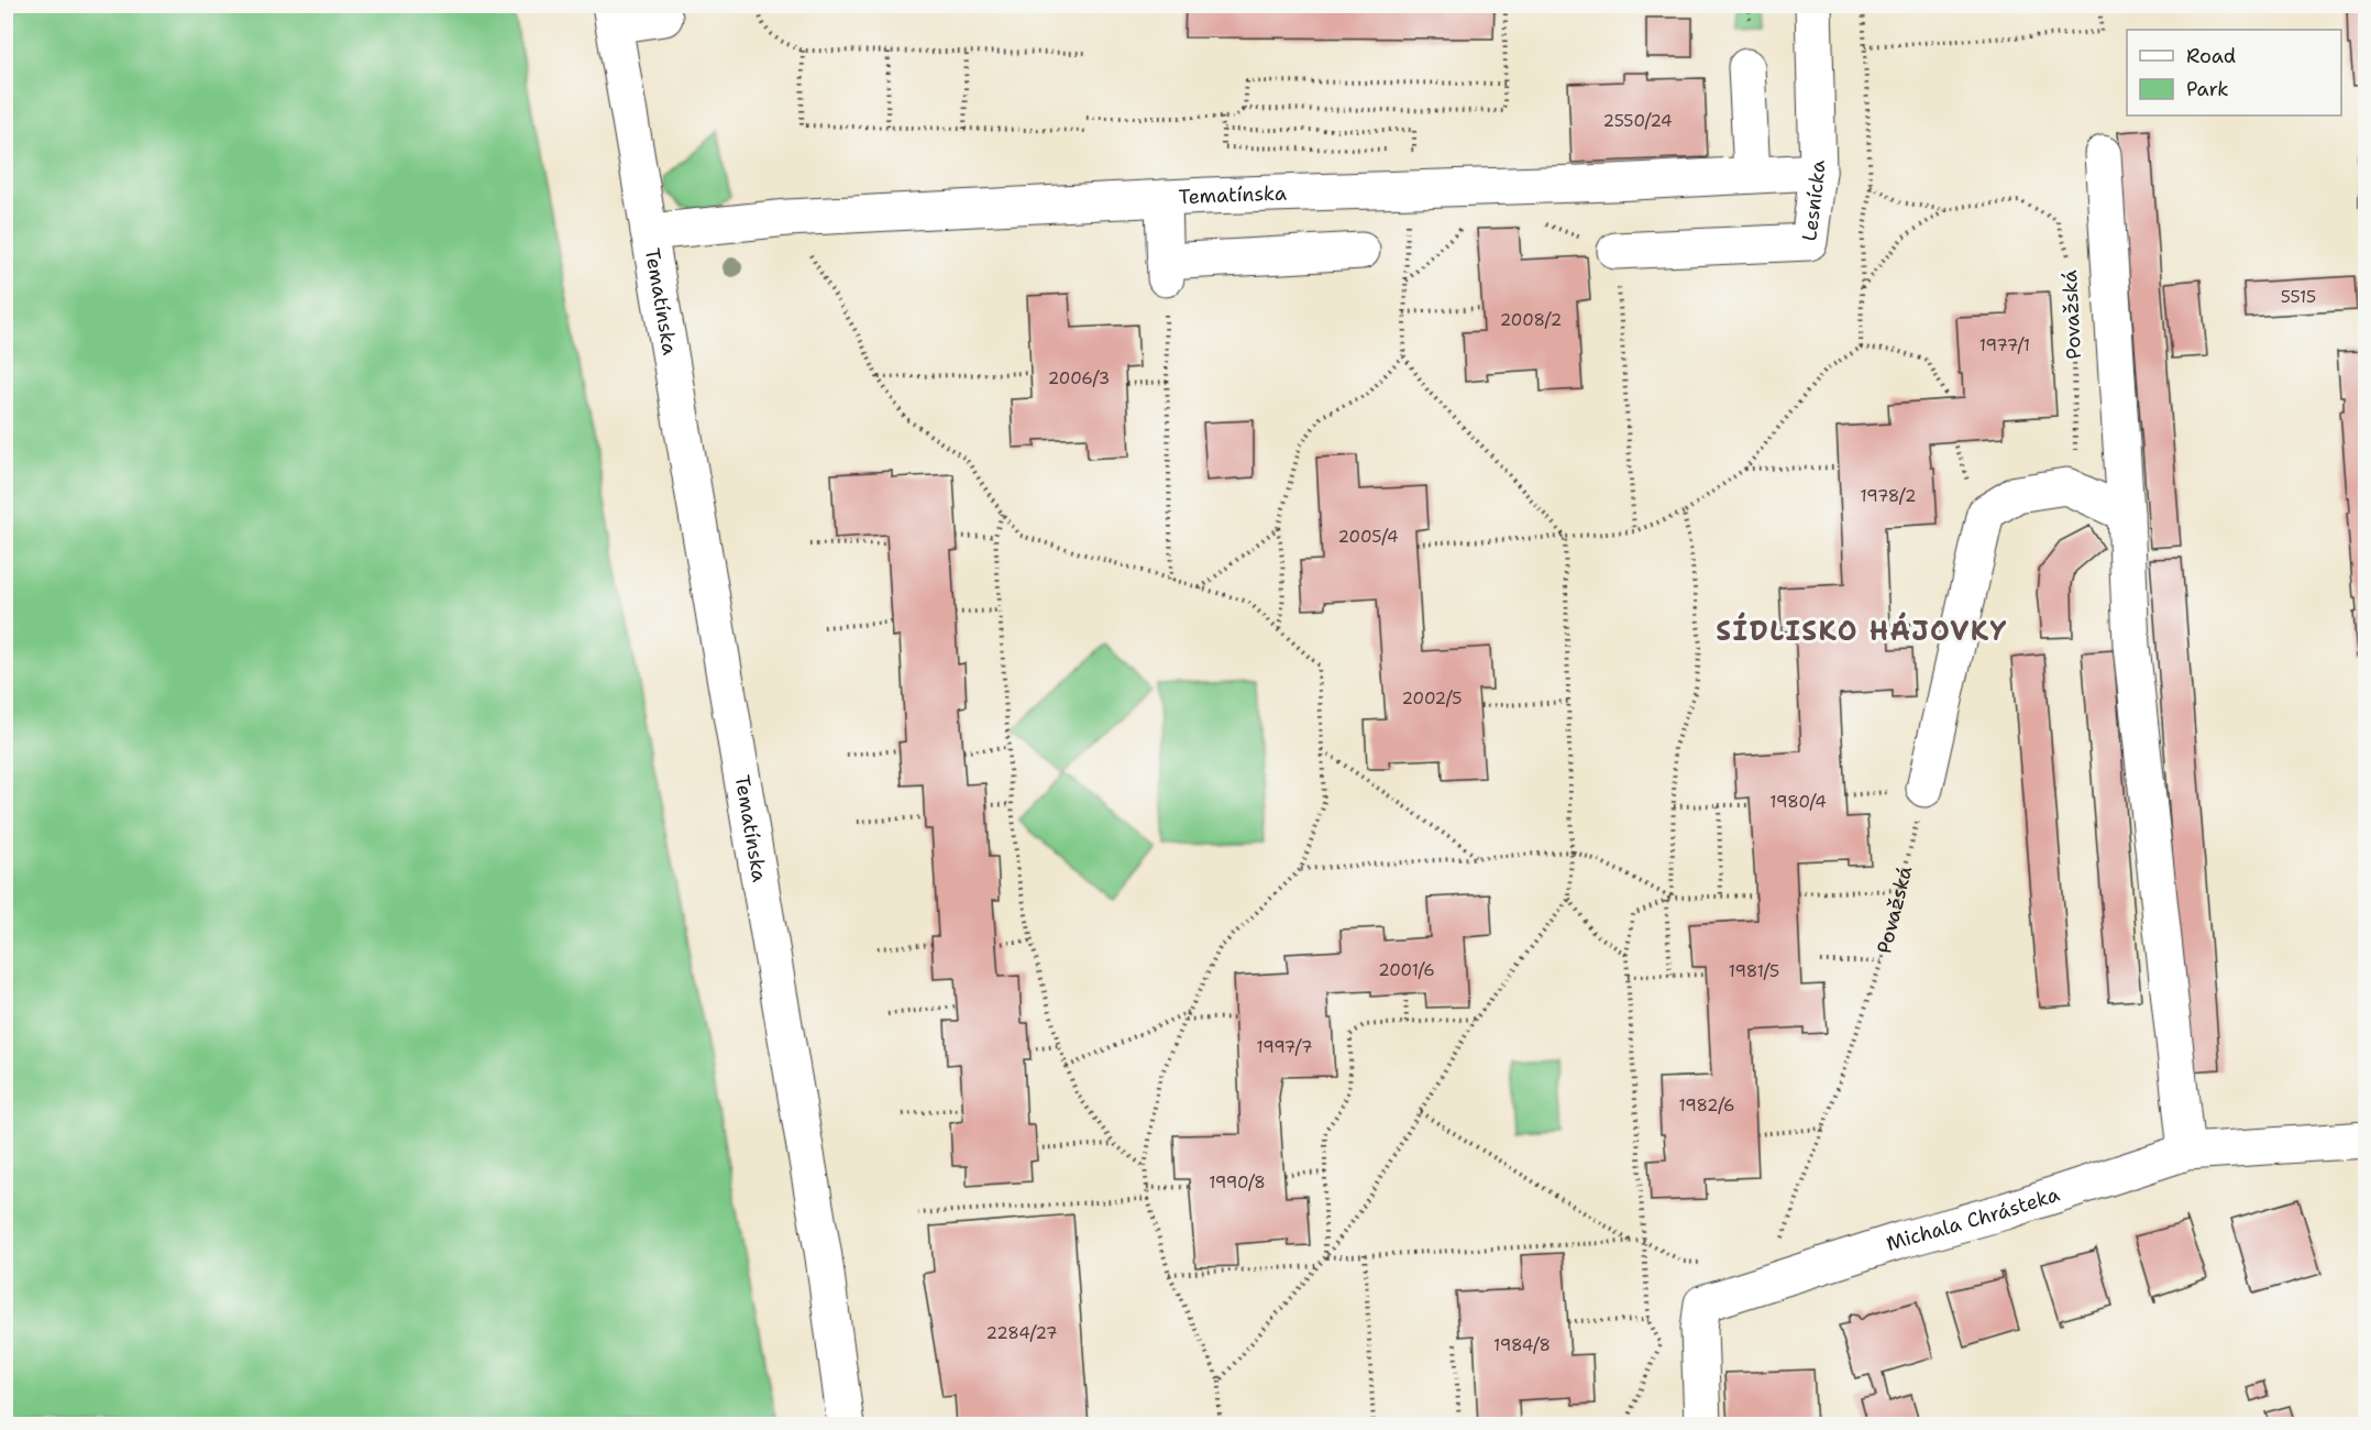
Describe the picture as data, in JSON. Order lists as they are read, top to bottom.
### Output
{
  "streets": {
    "street": ["Tematínska", "Lesnícka", "Michala Chrásteka"],
    "path": ["Považská"]
  },
  "crossings": [
    ["Tematínska", "Lesnícka"]
  ],
  "districts": ["SÍDLISKO HÁJOVKY"],
  "house_numbers": [
    "2550/24",
    "5515",
    "2008/2",
    "1977/1",
    "2006/3",
    "1978/2",
    "2005/4",
    "2002/5",
    "1980/4",
    "2001/6",
    "1981/5",
    "1997/7",
    "1982/6",
    "1990/8",
    "2284/27",
    "1984/8"
  ],
  "legend": ["Road", "Park"]
}
